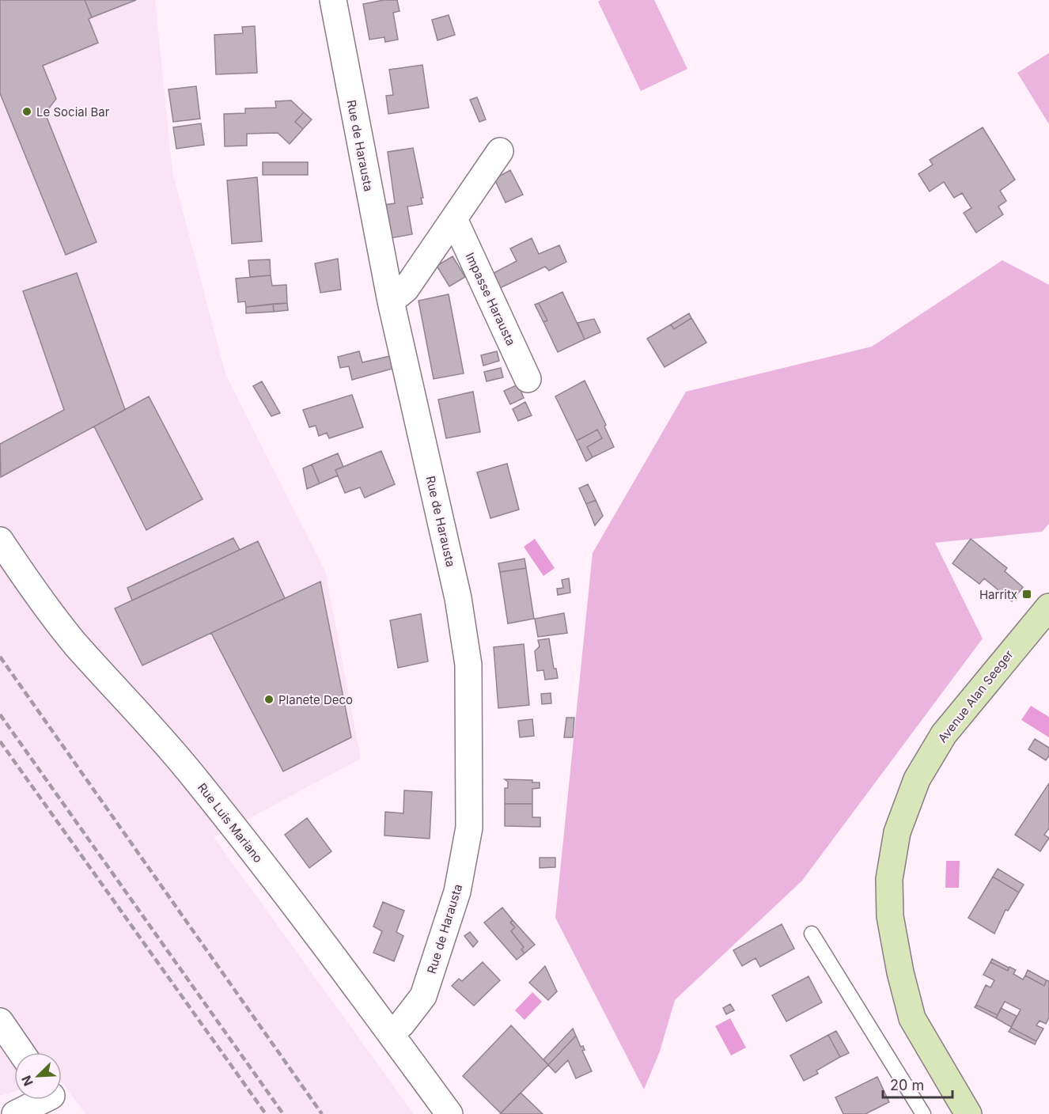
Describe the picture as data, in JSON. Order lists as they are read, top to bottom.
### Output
{
  "streets": {
    "main road": ["Avenue Alan Seeger"],
    "street": ["Rue de Harausta", "Impasse Harausta", "Rue Luis Mariano"]
  },
  "crossings": [
    ["Rue de Harausta", "Rue Luis Mariano"]
  ],
  "places": {
    "other": ["Le Social Bar", "Planete Deco"],
    "transit": ["Harritx"]
  },
  "scale_bar": "20 m",
  "north": "bottom left"
}
